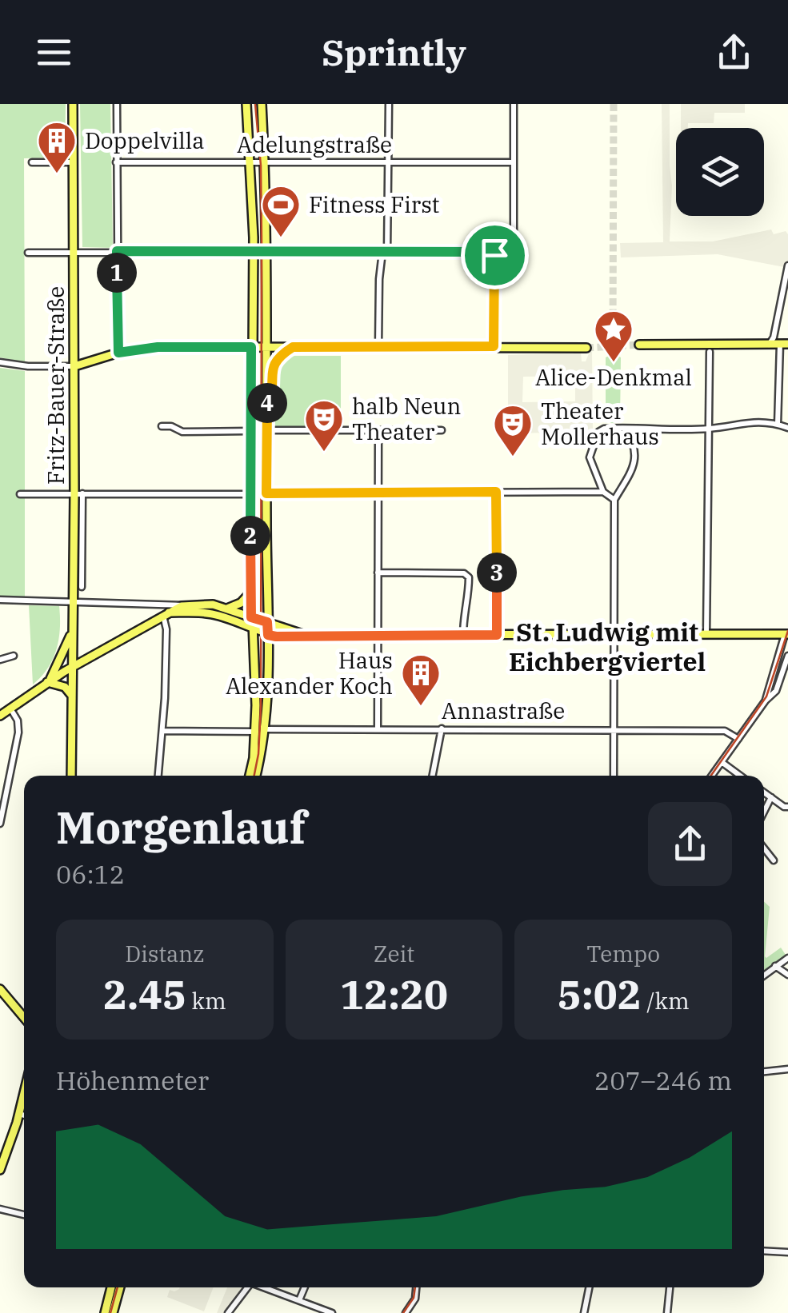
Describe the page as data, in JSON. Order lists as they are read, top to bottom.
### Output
{
  "streets": {
    "main road": ["Fritz-Bauer-Straße"],
    "street": ["Adelungstraße", "Annastraße"]
  },
  "districts": ["St. Ludwig mit Eichbergviertel"],
  "places": {
    "building": ["Doppelvilla", "Haus Alexander Koch"],
    "sports": ["Fitness First"],
    "place": ["Alice-Denkmal"],
    "theatre": ["halb Neun Theater", "Theater Mollerhaus"]
  },
  "page": {
    "header": "Sprintly",
    "pins": [
      "1",
      "4",
      "2",
      "3"
    ],
    "heading": ["Morgenlauf", "06:12"],
    "stats": [
      ["Distanz", "2.45 km"],
      ["Zeit", "12:20"],
      ["Tempo", "5:02 /km"]
    ],
    "chart": ["Höhenmeter", "207–246 m"]
  }
}
